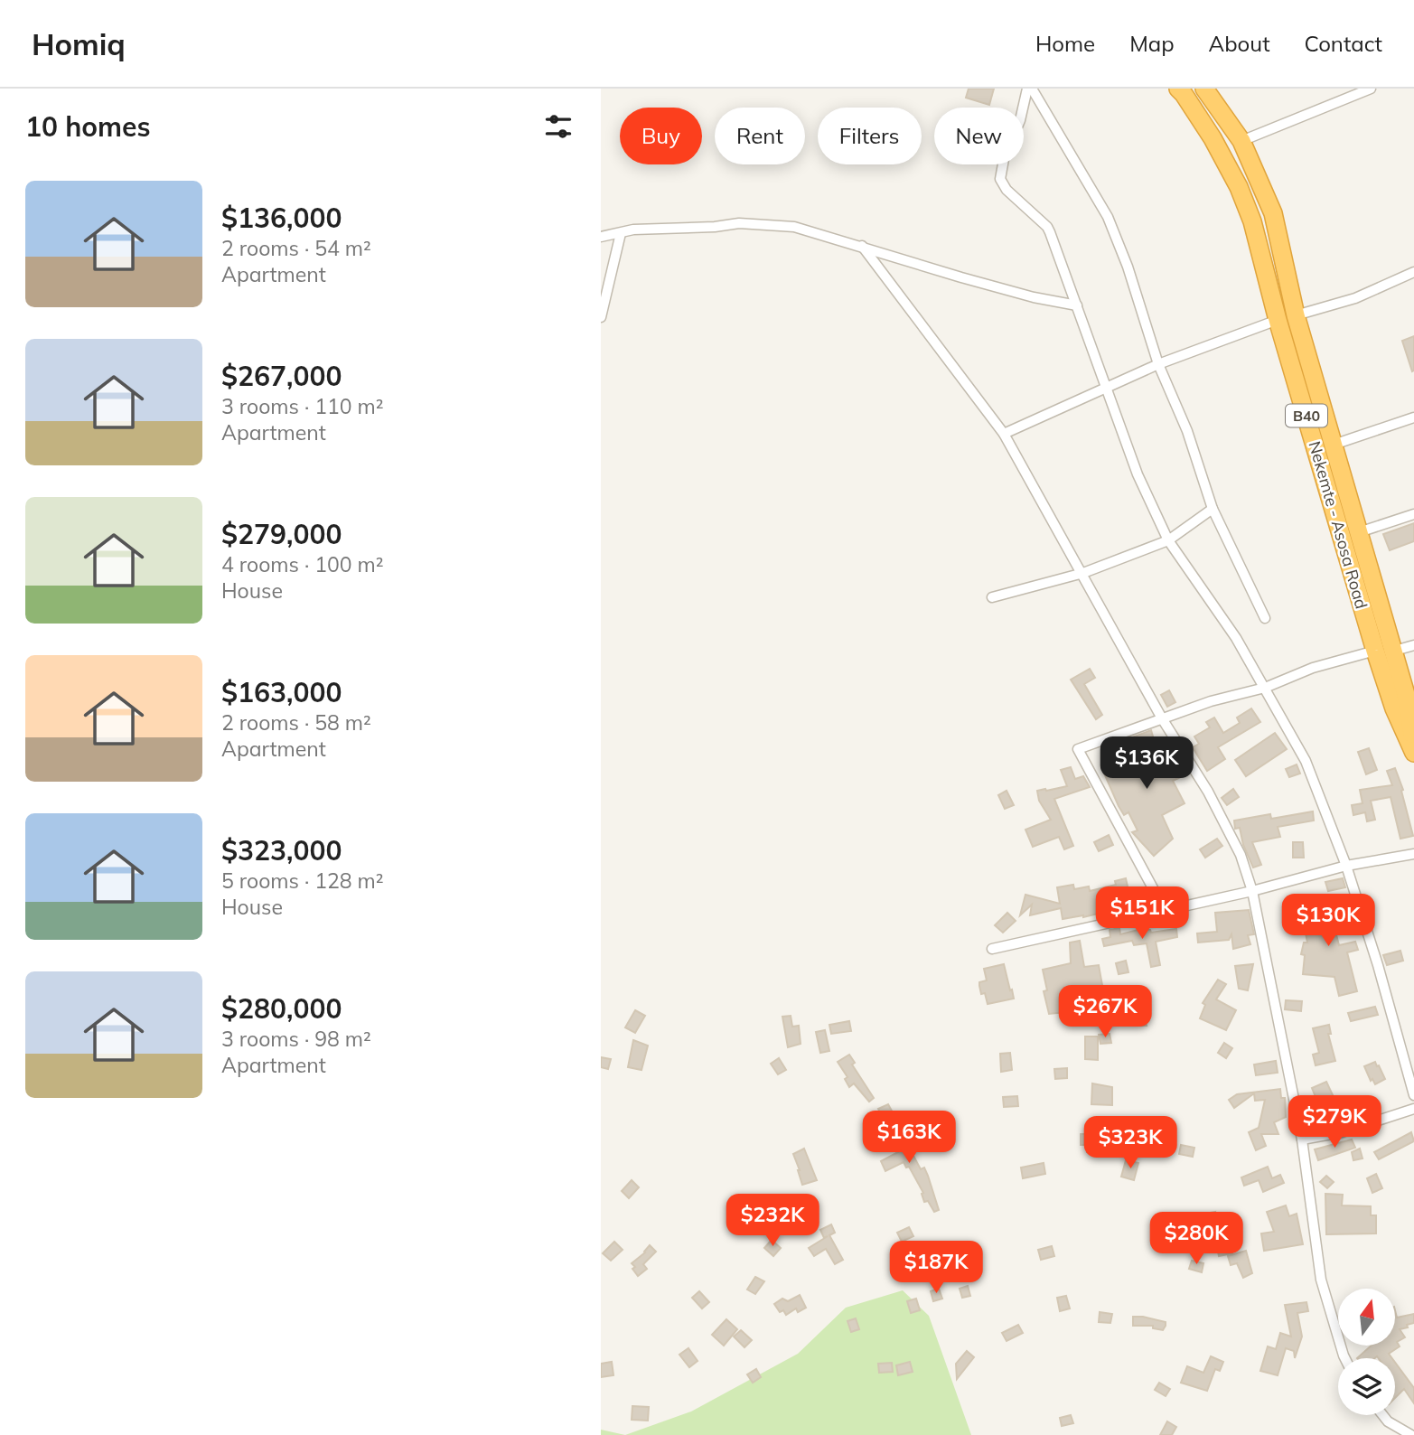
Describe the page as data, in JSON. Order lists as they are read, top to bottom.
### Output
{
  "streets": {
    "highway": ["B40", "Nekemte - Asosa Road"]
  },
  "crossings": [
    ["B40", "Nekemte - Asosa Road"]
  ],
  "north": "top",
  "page": {
    "header": "Homiq",
    "nav": [
      "Home",
      "Map",
      "About",
      "Contact"
    ],
    "heading": "10 homes",
    "chip": [
      "Buy",
      "Rent",
      "Filters",
      "New"
    ],
    "list": [
      {
        "name": "$136,000",
        "note": "2 rooms · 54 m² · Apartment"
      },
      {
        "name": "$267,000",
        "note": "3 rooms · 110 m² · Apartment"
      },
      {
        "name": "$279,000",
        "note": "4 rooms · 100 m² · House"
      },
      {
        "name": "$163,000",
        "note": "2 rooms · 58 m² · Apartment"
      },
      {
        "name": "$323,000",
        "note": "5 rooms · 128 m² · House"
      },
      {
        "name": "$280,000",
        "note": "3 rooms · 98 m² · Apartment"
      }
    ],
    "price": [
      "$136K",
      "$151K",
      "$130K",
      "$267K",
      "$279K",
      "$163K",
      "$323K",
      "$232K",
      "$280K",
      "$187K"
    ]
  }
}
